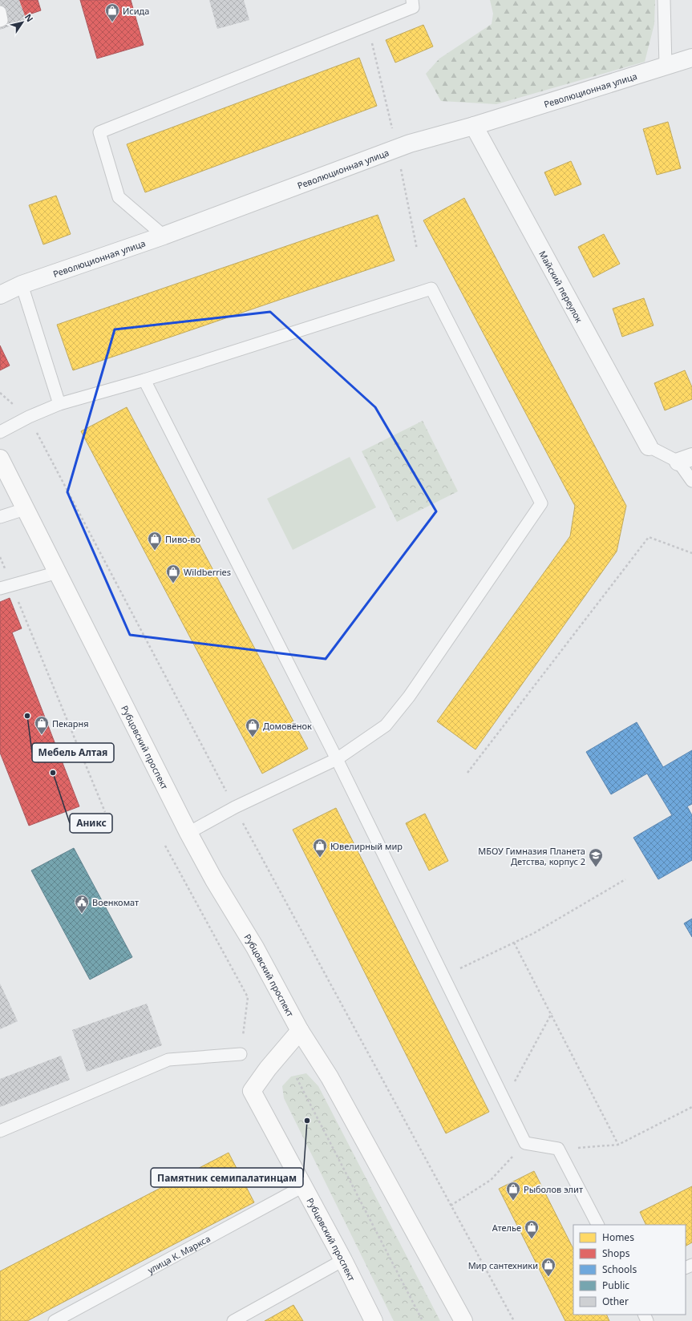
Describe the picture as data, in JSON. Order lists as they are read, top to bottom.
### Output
{
  "streets": {
    "street": ["Революционная улица", "Майский переулок", "Рубцовский проспект"],
    "lane": ["улица К. Маркса"]
  },
  "crossings": [
    ["Революционная улица", "Майский переулок"],
    ["Рубцовский проспект", "улица К. Маркса"]
  ],
  "places": {
    "shop": [
      "Исида",
      "Пиво-во",
      "Wildberries",
      "Пекарня",
      "Домовёнок",
      "Ювелирный мир",
      "Рыболов элит",
      "Ателье",
      "Мир сантехники"
    ],
    "other": ["Мебель Алтая", "Аникс", "Памятник семипалатинцам"],
    "school or university": ["МБОУ Гимназия Планета Детства, корпус 2"],
    "public building": ["Военкомат"]
  },
  "legend": [
    "Homes",
    "Shops",
    "Schools",
    "Public",
    "Other"
  ],
  "north": "top right"
}
